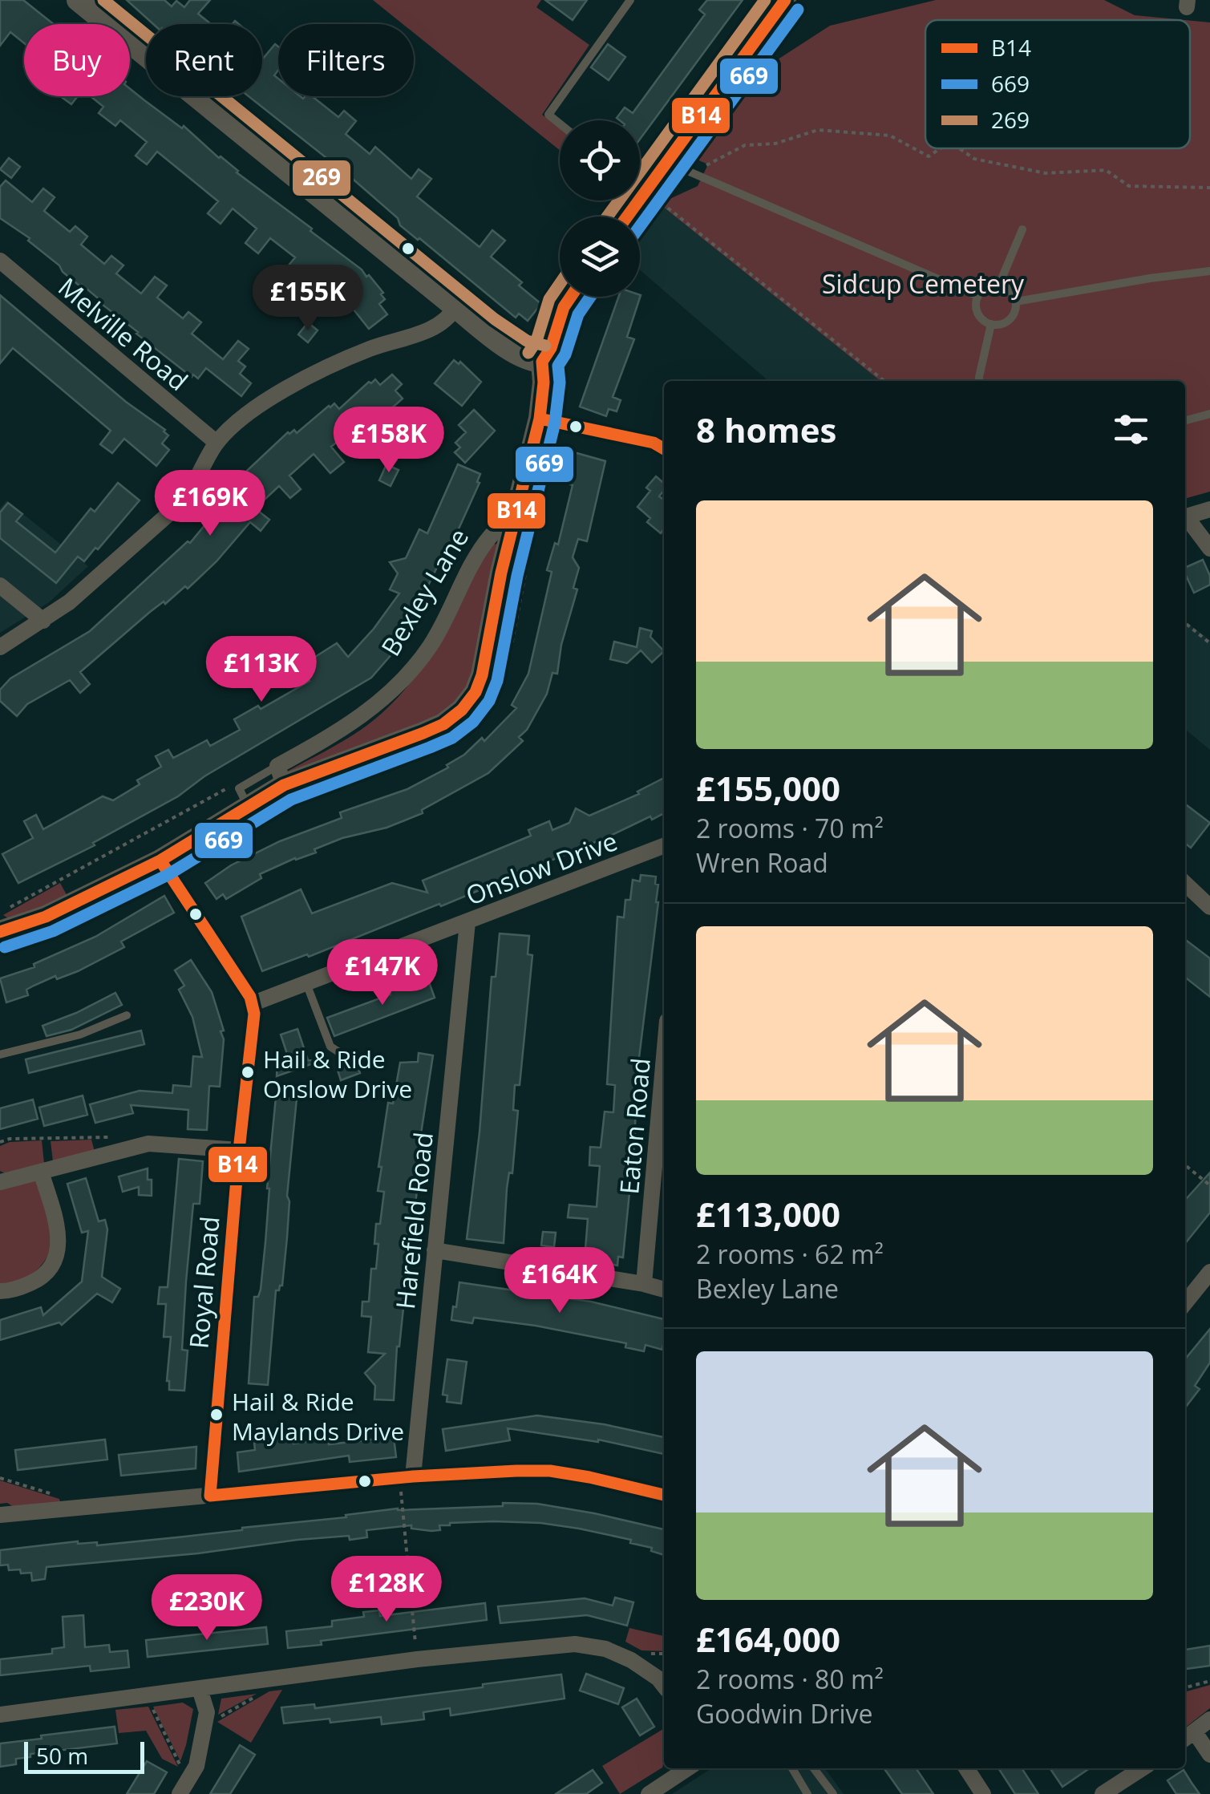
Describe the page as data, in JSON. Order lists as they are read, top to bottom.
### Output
{
  "streets": {
    "street": [
      "Melville Road",
      "Bexley Lane",
      "Onslow Drive",
      "Eaton Road",
      "Harefield Road",
      "Royal Road"
    ]
  },
  "crossings": [
    ["Onslow Drive", "Harefield Road"],
    ["Onslow Drive", "Royal Road"]
  ],
  "parks": ["Sidcup Cemetery"],
  "places": ["Hail & Ride Onslow Drive", "Hail & Ride Maylands Drive"],
  "lines": ["transit line B14", "transit line 269", "transit line 669"],
  "legend": ["B14", "669", "269"],
  "scale_bar": "50 m",
  "page": {
    "chip": ["Buy", "Rent", "Filters"],
    "price": [
      "£155K",
      "£158K",
      "£169K",
      "£113K",
      "£147K",
      "£164K",
      "£128K",
      "£230K"
    ],
    "heading": "8 homes",
    "list": [
      {
        "name": "£155,000",
        "note": "2 rooms · 70 m² · Wren Road"
      },
      {
        "name": "£113,000",
        "note": "2 rooms · 62 m² · Bexley Lane"
      },
      {
        "name": "£164,000",
        "note": "2 rooms · 80 m² · Goodwin Drive"
      }
    ],
    "scale": "50 m"
  }
}
